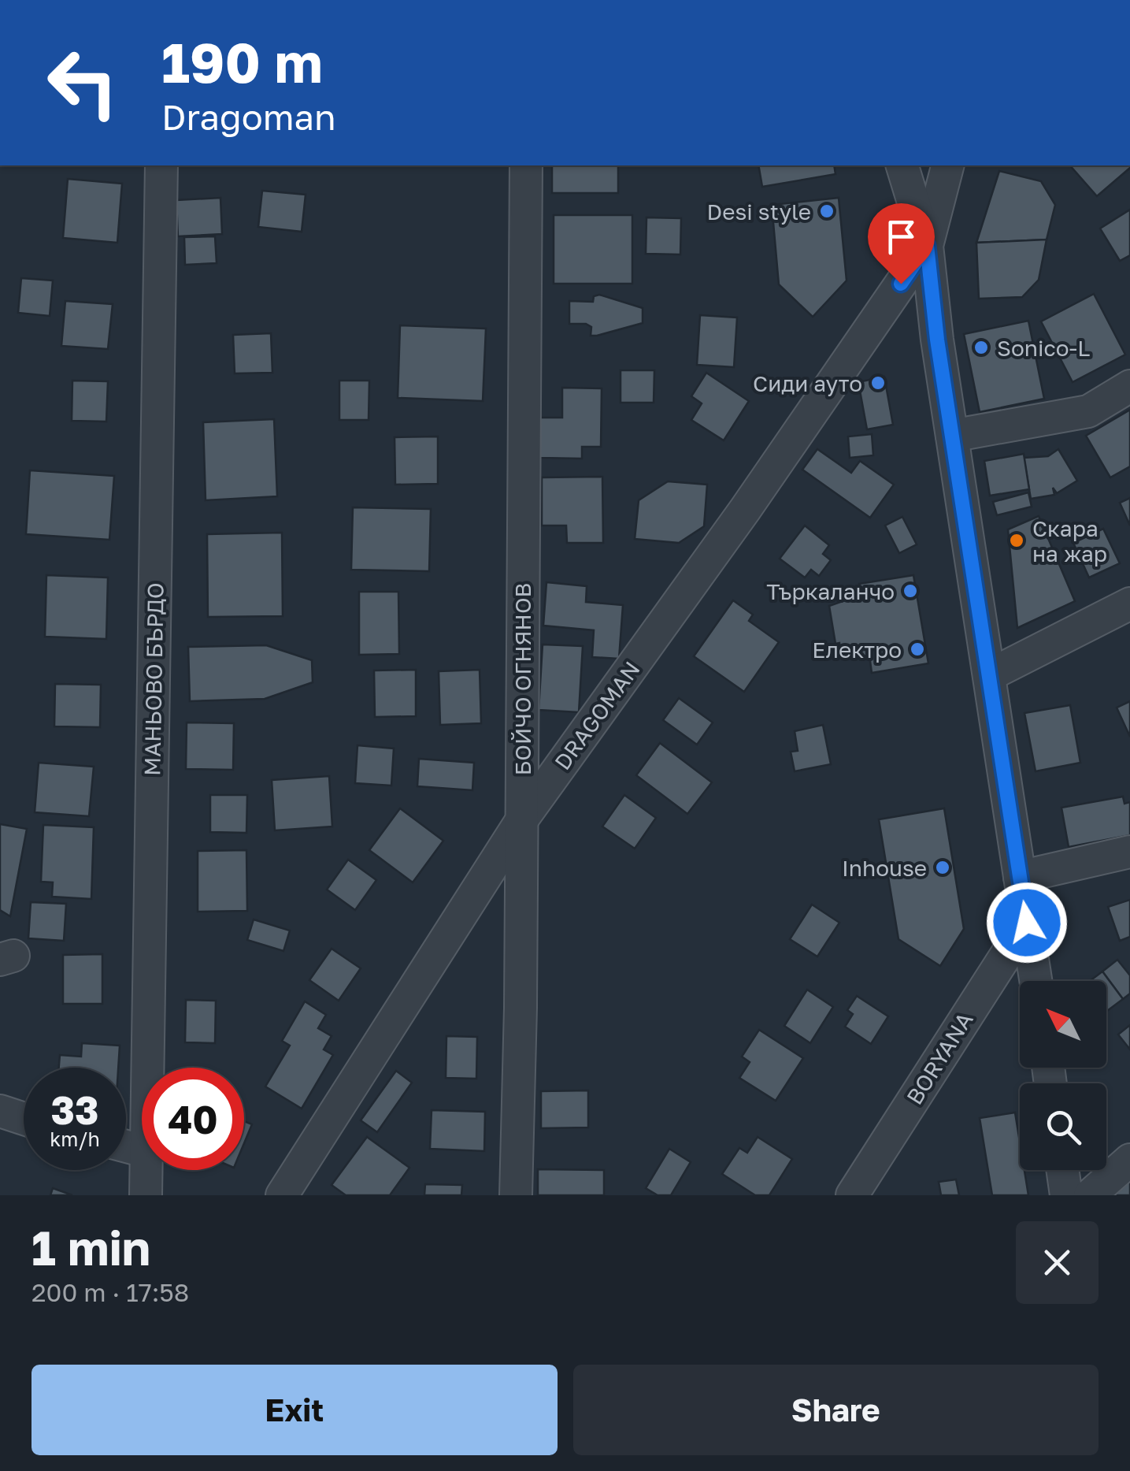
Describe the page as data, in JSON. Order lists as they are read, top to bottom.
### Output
{
  "streets": {
    "street": [
      "МАНЬОВО БЪРДО",
      "БОЙЧО ОГНЯНОВ",
      "DRAGOMAN",
      "BORYANA"
    ]
  },
  "crossings": [
    ["БОЙЧО ОГНЯНОВ", "DRAGOMAN"]
  ],
  "places": [
    "Desi style",
    "Sonico-L",
    "Сиди ауто",
    "Скара на жар",
    "Търкаланчо",
    "Електро",
    "Inhouse"
  ],
  "north": "top left",
  "page": {
    "turn": ["190 m", "Dragoman"],
    "speed": "33 km/h",
    "limit": "40",
    "heading": ["1 min", "200 m · 17:58"],
    "buttons": ["Exit", "Share"]
  }
}
